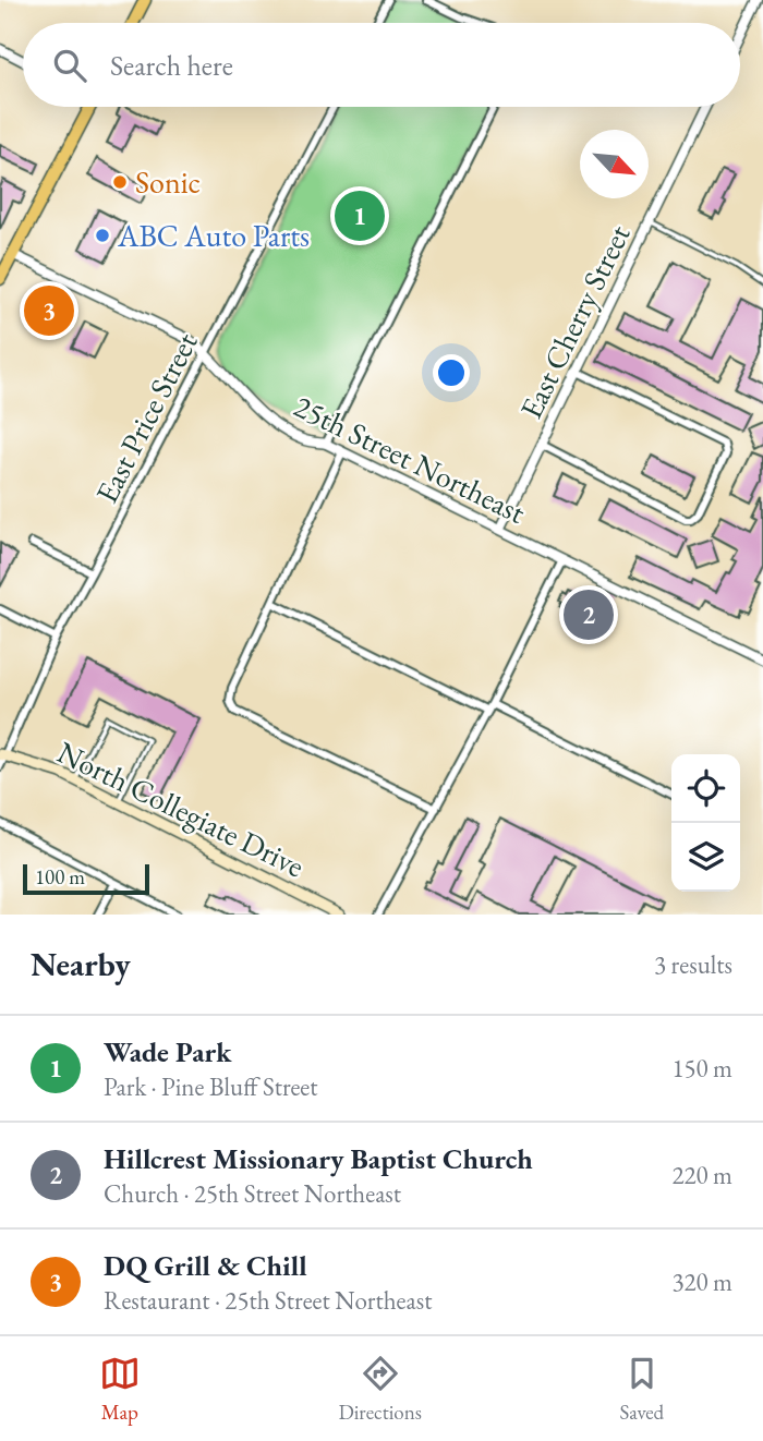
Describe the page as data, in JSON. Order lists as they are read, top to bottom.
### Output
{
  "streets": {
    "main road": ["North Collegiate Drive"],
    "street": ["East Cherry Street", "East Price Street", "25th Street Northeast"]
  },
  "crossings": [
    ["East Cherry Street", "25th Street Northeast"],
    ["East Price Street", "25th Street Northeast"],
    ["East Price Street", "North Collegiate Drive"]
  ],
  "places": ["Sonic", "ABC Auto Parts"],
  "scale_bar": "100 m",
  "north": "bottom right",
  "page": {
    "search": "Search here",
    "pins": ["1", "3", "2"],
    "scale": "100 m",
    "heading": ["Nearby", "3 results"],
    "list": [
      {
        "mark": "1",
        "name": "Wade Park",
        "note": "Park · Pine Bluff Street",
        "value": "150 m"
      },
      {
        "mark": "2",
        "name": "Hillcrest Missionary Baptist Church",
        "note": "Church · 25th Street Northeast",
        "value": "220 m"
      },
      {
        "mark": "3",
        "name": "DQ Grill & Chill",
        "note": "Restaurant · 25th Street Northeast",
        "value": "320 m"
      }
    ],
    "nav": ["Map", "Directions", "Saved"]
  }
}
